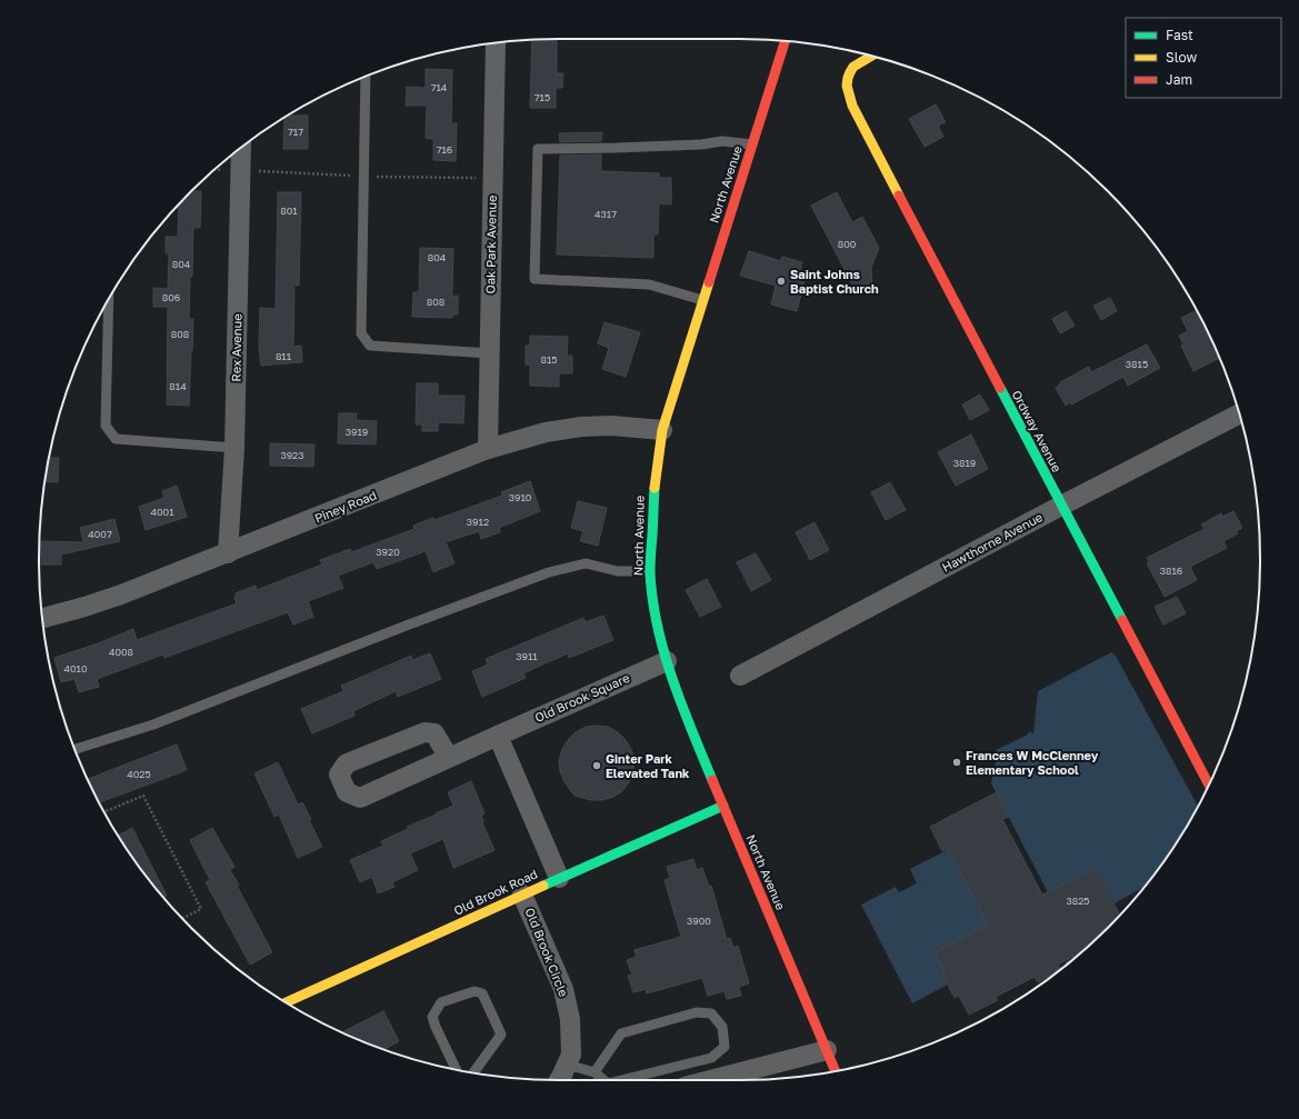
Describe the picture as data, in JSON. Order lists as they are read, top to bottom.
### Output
{
  "streets": {
    "street": [
      "North Avenue",
      "Oak Park Avenue",
      "Rex Avenue",
      "Ordway Avenue",
      "Piney Road",
      "Hawthorne Avenue",
      "Old Brook Square",
      "Old Brook Road",
      "Old Brook Circle"
    ]
  },
  "crossings": [
    ["North Avenue", "Piney Road"],
    ["North Avenue", "Old Brook Square"],
    ["North Avenue", "Old Brook Road"],
    ["Oak Park Avenue", "Piney Road"],
    ["Rex Avenue", "Piney Road"],
    ["Ordway Avenue", "Hawthorne Avenue"],
    ["Old Brook Road", "Old Brook Circle"]
  ],
  "places": ["Saint Johns Baptist Church", "Frances W McClenney Elementary School", "Ginter Park Elevated Tank"],
  "house_numbers": [
    "714",
    "715",
    "717",
    "716",
    "801",
    "4317",
    "800",
    "804",
    "804",
    "806",
    "808",
    "808",
    "811",
    "815",
    "3815",
    "814",
    "3919",
    "3923",
    "3819",
    "3910",
    "4001",
    "3912",
    "4007",
    "3920",
    "3816",
    "4008",
    "3911",
    "4010",
    "4025",
    "3825",
    "3900"
  ],
  "legend": ["Fast", "Slow", "Jam"]
}
